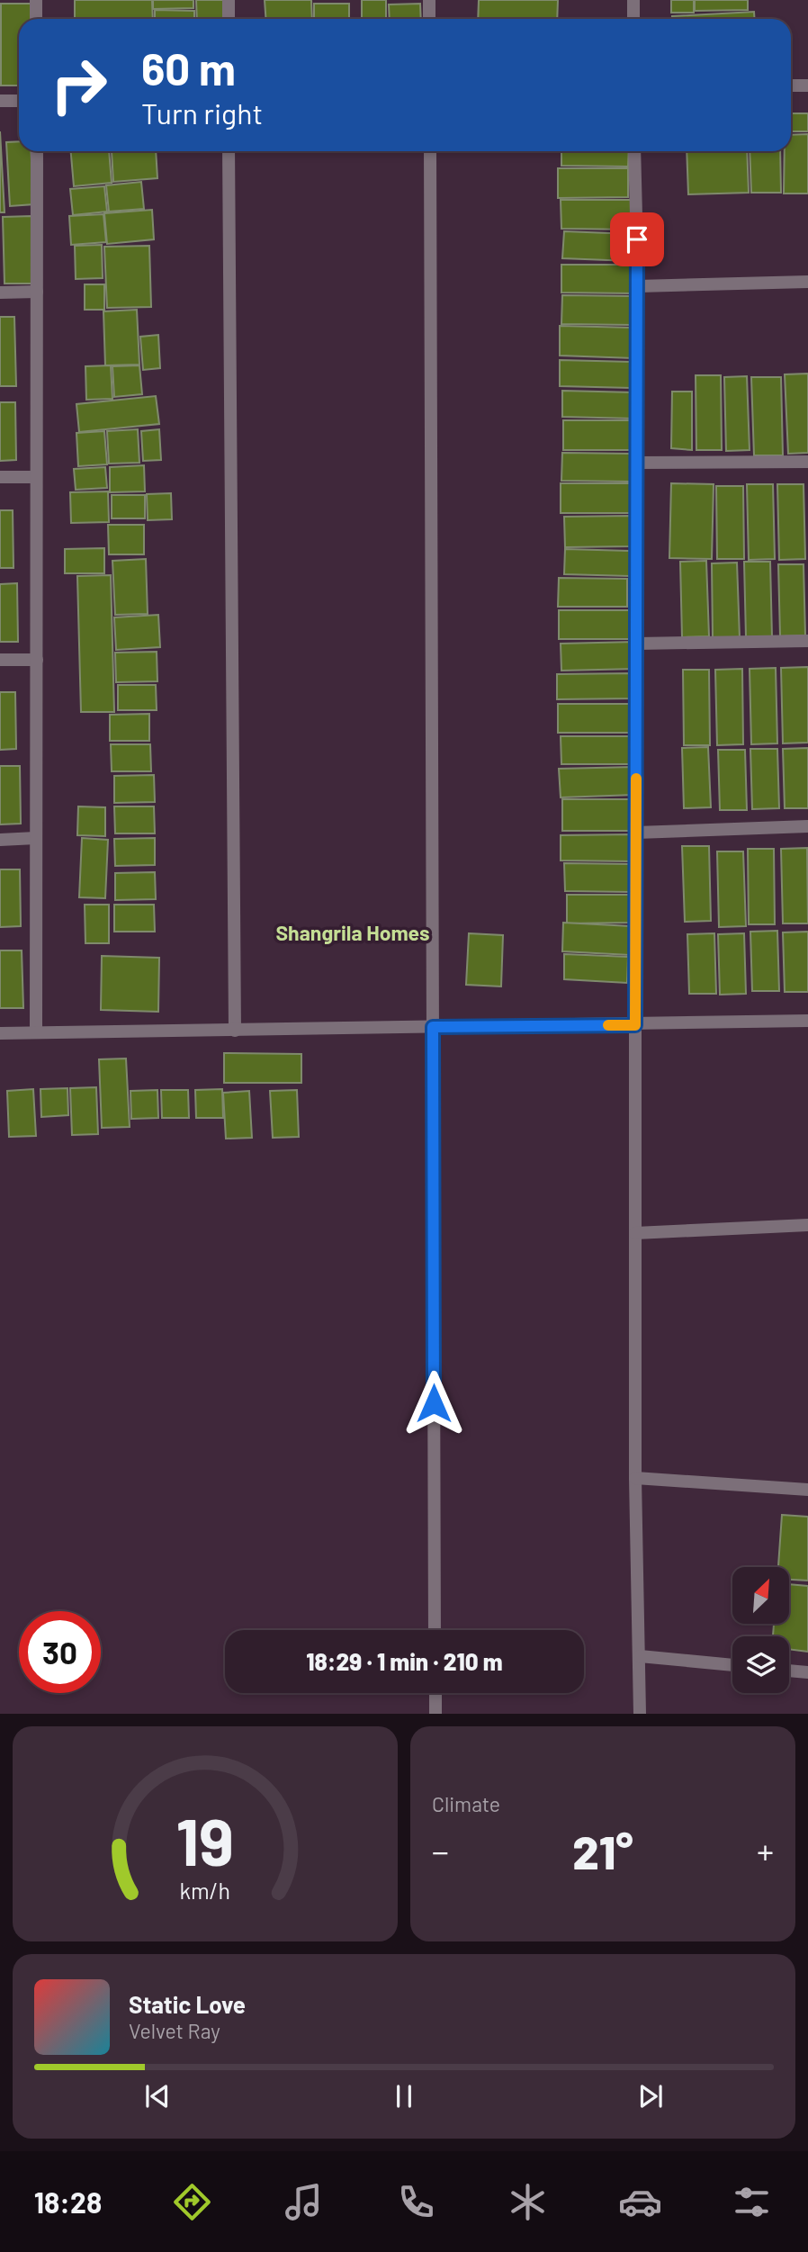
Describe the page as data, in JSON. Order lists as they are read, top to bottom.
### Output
{
  "districts": ["Shangrila Homes"],
  "north": "top right",
  "page": {
    "turn": ["60 m", "Turn right"],
    "limit": "30",
    "trip": "18:29 · 1 min · 210 m",
    "tile": "Climate",
    "heat": ["−", "21°", "+"],
    "song": ["Static Love", "Velvet Ray"],
    "tabs": "18:28",
    "gauge": ["19", "km/h"]
  }
}
